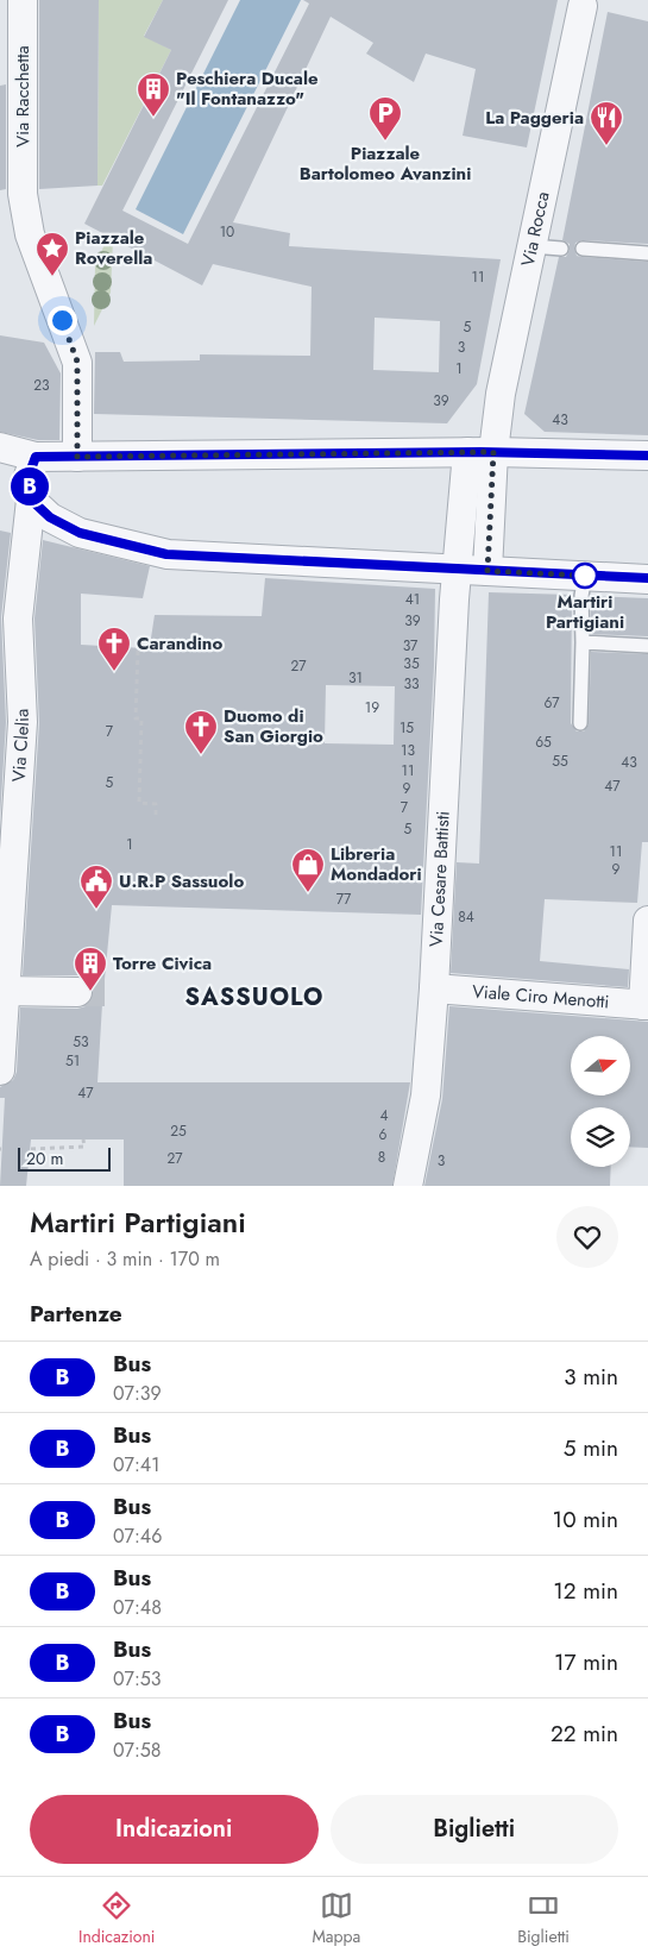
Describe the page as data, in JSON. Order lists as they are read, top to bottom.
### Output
{
  "streets": {
    "street": [
      "Via Racchetta",
      "Via Rocca",
      "Via Clelia",
      "Via Cesare Battisti",
      "Viale Ciro Menotti"
    ]
  },
  "crossings": [
    ["Via Rocca", "Via Cesare Battisti"],
    ["Via Cesare Battisti", "Viale Ciro Menotti"]
  ],
  "districts": ["SASSUOLO"],
  "places": {
    "building": ["Peschiera Ducale \"Il Fontanazzo\"", "Torre Civica"],
    "parking": ["Piazzale Bartolomeo Avanzini"],
    "restaurant": ["La Paggeria"],
    "place": ["Piazzale Roverella"],
    "other": ["Martiri Partigiani"],
    "church": ["Carandino", "Duomo di San Giorgio"],
    "shop": ["Libreria Mondadori"],
    "public building": ["U.R.P Sassuolo"]
  },
  "lines": ["bus line B"],
  "house_numbers": [
    "10",
    "11",
    "5",
    "3",
    "1",
    "23",
    "39",
    "43",
    "41",
    "39",
    "37",
    "35",
    "27",
    "31",
    "33",
    "67",
    "19",
    "15",
    "7",
    "65",
    "13",
    "55",
    "43",
    "11",
    "5",
    "47",
    "9",
    "7",
    "5",
    "1",
    "11",
    "9",
    "77",
    "84",
    "53",
    "51",
    "47",
    "4",
    "25",
    "6",
    "8",
    "27",
    "3"
  ],
  "scale_bar": "20 m",
  "north": "right",
  "page": {
    "on_map": "B",
    "scale": "20 m",
    "heading": [
      ["Martiri Partigiani", "A piedi · 3 min · 170 m"],
      "Partenze"
    ],
    "list": [
      {
        "mark": "B",
        "name": "Bus",
        "note": "07:39",
        "value": "3 min"
      },
      {
        "mark": "B",
        "name": "Bus",
        "note": "07:41",
        "value": "5 min"
      },
      {
        "mark": "B",
        "name": "Bus",
        "note": "07:46",
        "value": "10 min"
      },
      {
        "mark": "B",
        "name": "Bus",
        "note": "07:48",
        "value": "12 min"
      },
      {
        "mark": "B",
        "name": "Bus",
        "note": "07:53",
        "value": "17 min"
      },
      {
        "mark": "B",
        "name": "Bus",
        "note": "07:58",
        "value": "22 min"
      }
    ],
    "buttons": ["Indicazioni", "Biglietti"],
    "tabs": ["Indicazioni", "Mappa", "Biglietti"]
  }
}
